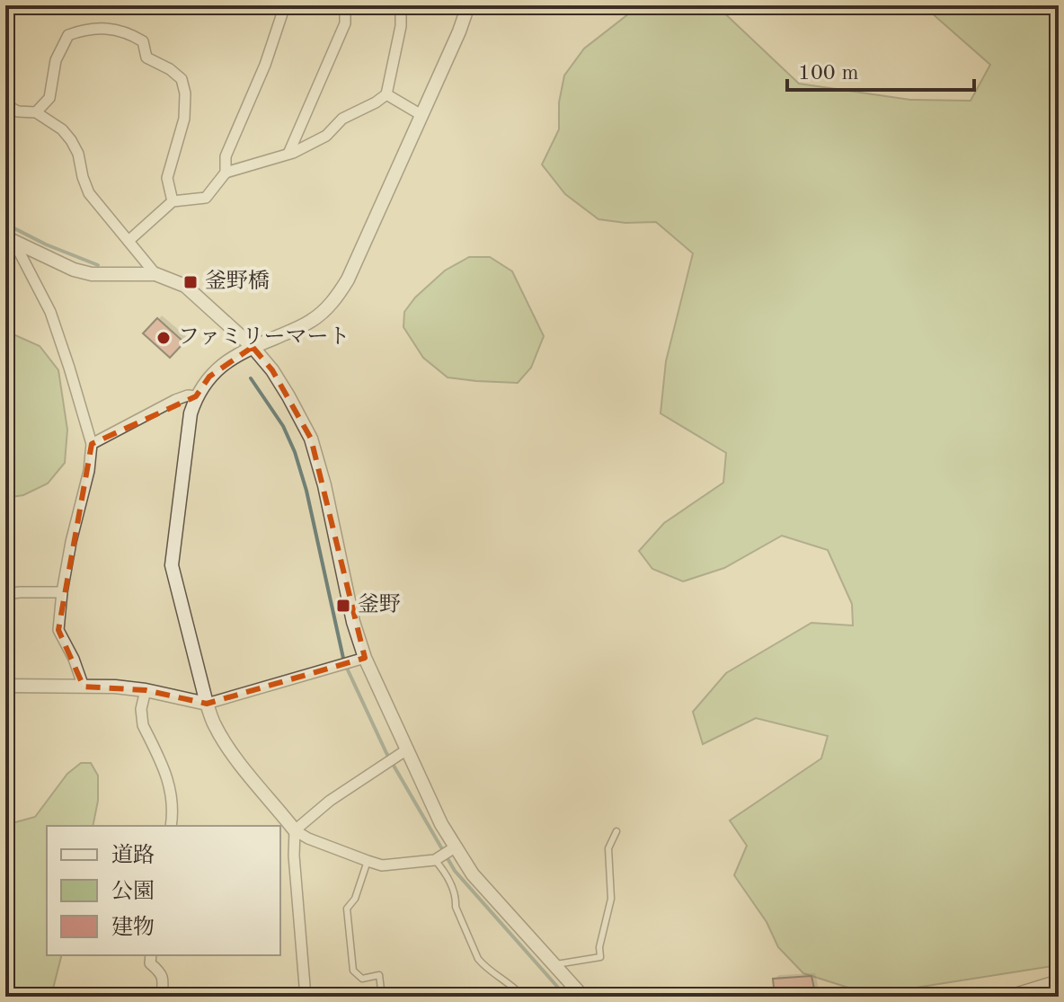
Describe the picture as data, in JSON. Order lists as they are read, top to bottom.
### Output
{
  "places": {
    "transit": ["釜野橋", "釜野"],
    "other": ["ファミリーマート"]
  },
  "legend": ["道路", "公園", "建物"],
  "scale_bar": "100 m"
}
